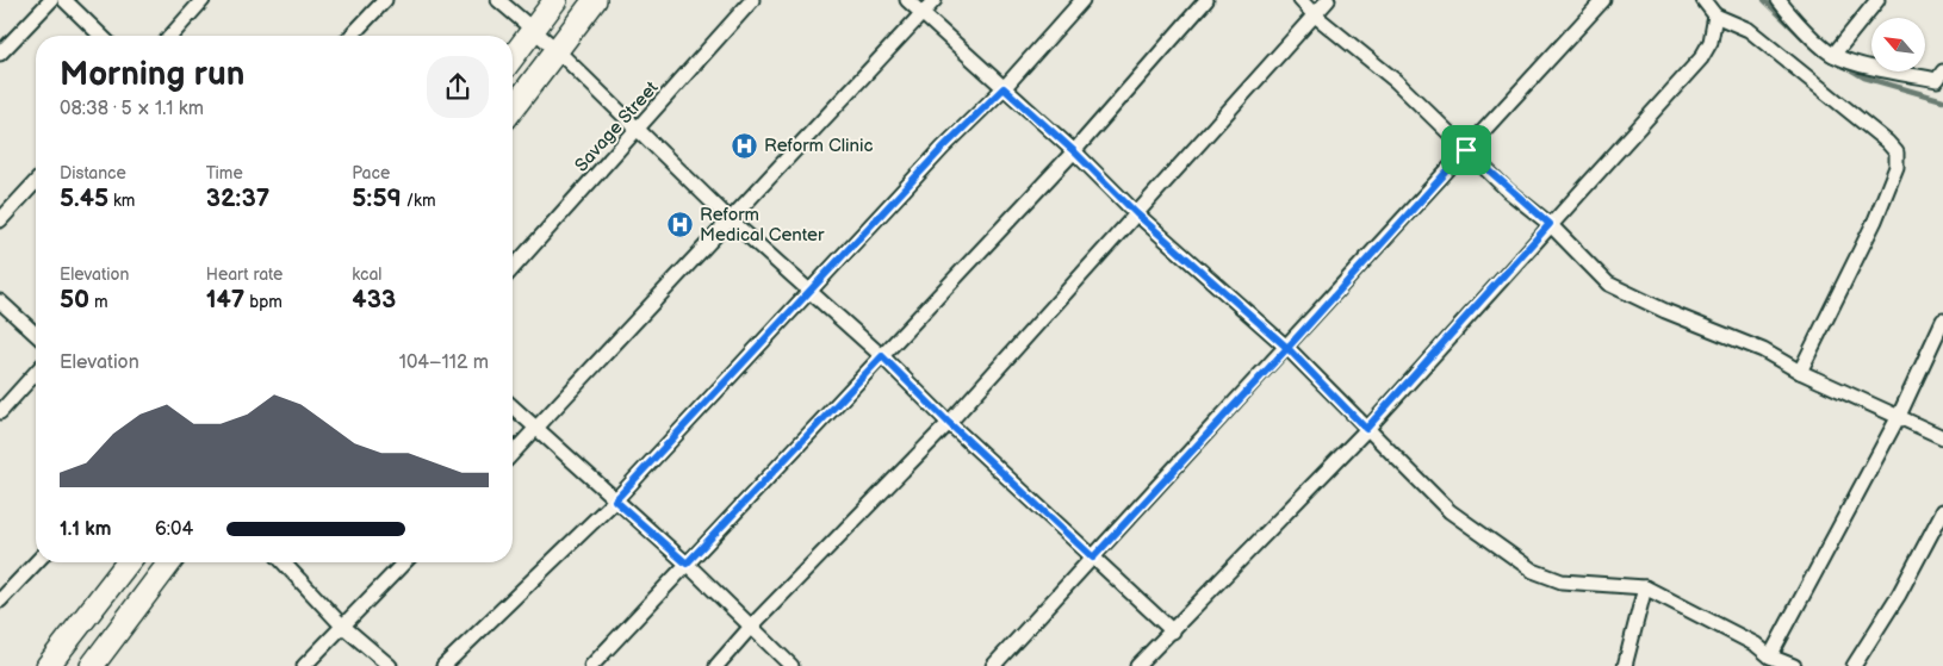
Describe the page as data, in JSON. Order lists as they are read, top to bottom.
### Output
{
  "streets": {
    "street": ["Savage Street"]
  },
  "places": {
    "hospital": ["Reform Clinic", "Reform Medical Center"]
  },
  "north": "top left",
  "page": {
    "heading": ["Morning run", "08:38 · 5 × 1.1 km"],
    "stats": [
      ["Distance", "5.45 km"],
      ["Time", "32:37"],
      ["Pace", "5:59 /km"],
      ["Elevation", "50 m"],
      ["Heart rate", "147 bpm"],
      ["kcal", "433"]
    ],
    "chart": ["Elevation", "104–112 m"],
    "list": [
      {
        "name": "1.1 km",
        "note": "6:04"
      }
    ]
  }
}
